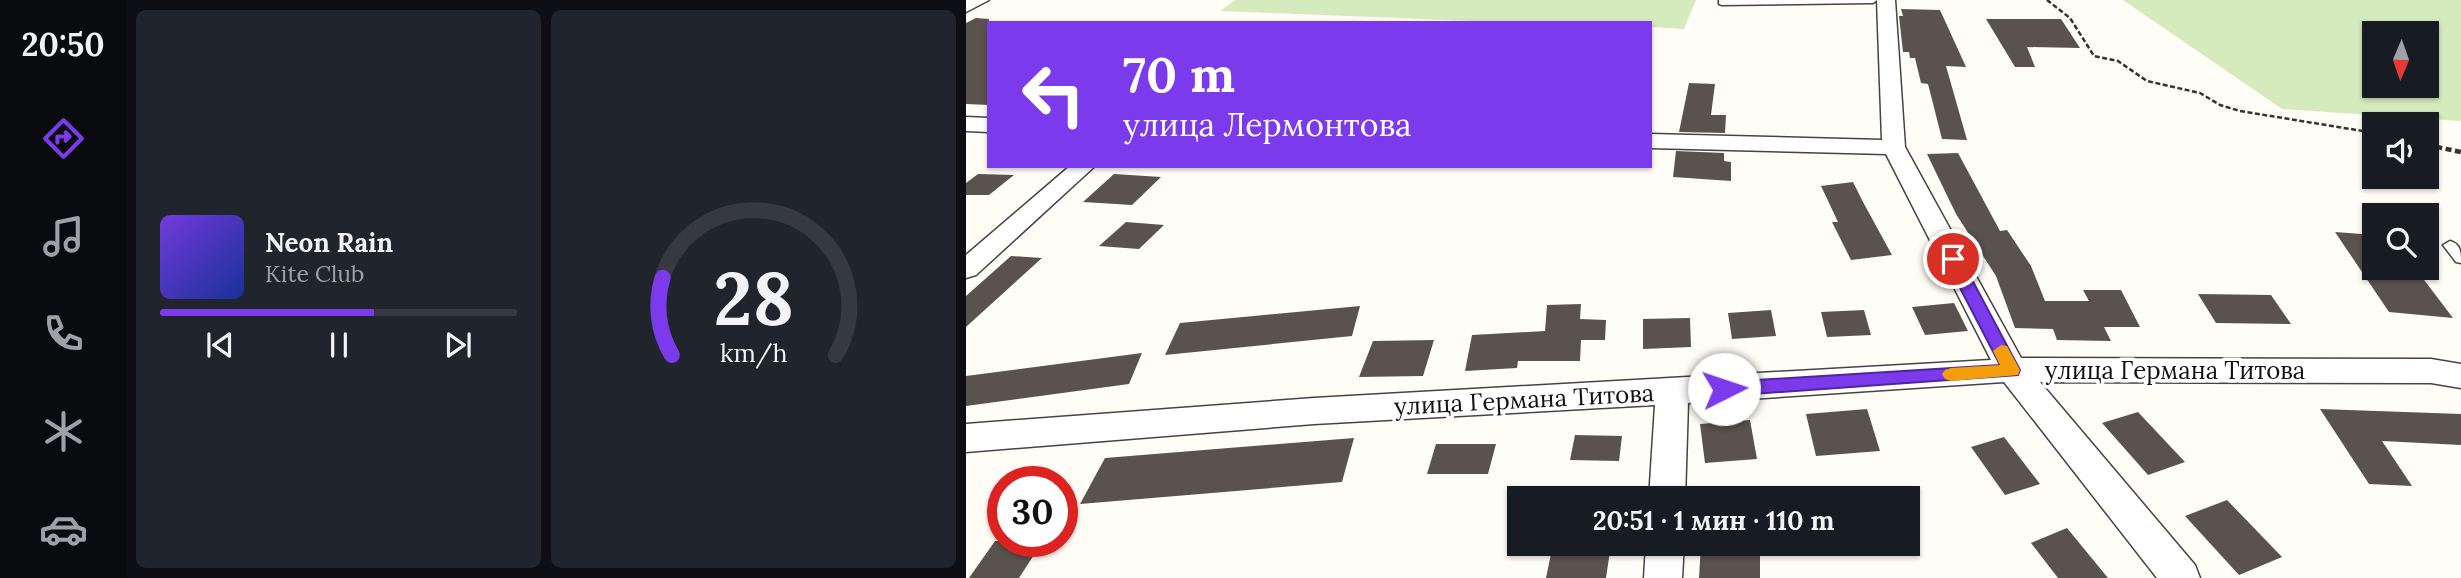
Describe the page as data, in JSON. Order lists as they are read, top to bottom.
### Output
{
  "streets": {
    "street": ["улица Германа Титова"]
  },
  "north": "bottom",
  "page": {
    "tabs": "20:50",
    "turn": ["70 m", "улица Лермонтова"],
    "song": ["Neon Rain", "Kite Club"],
    "limit": "30",
    "trip": "20:51 · 1 мин · 110 m",
    "gauge": ["28", "km/h"]
  }
}
